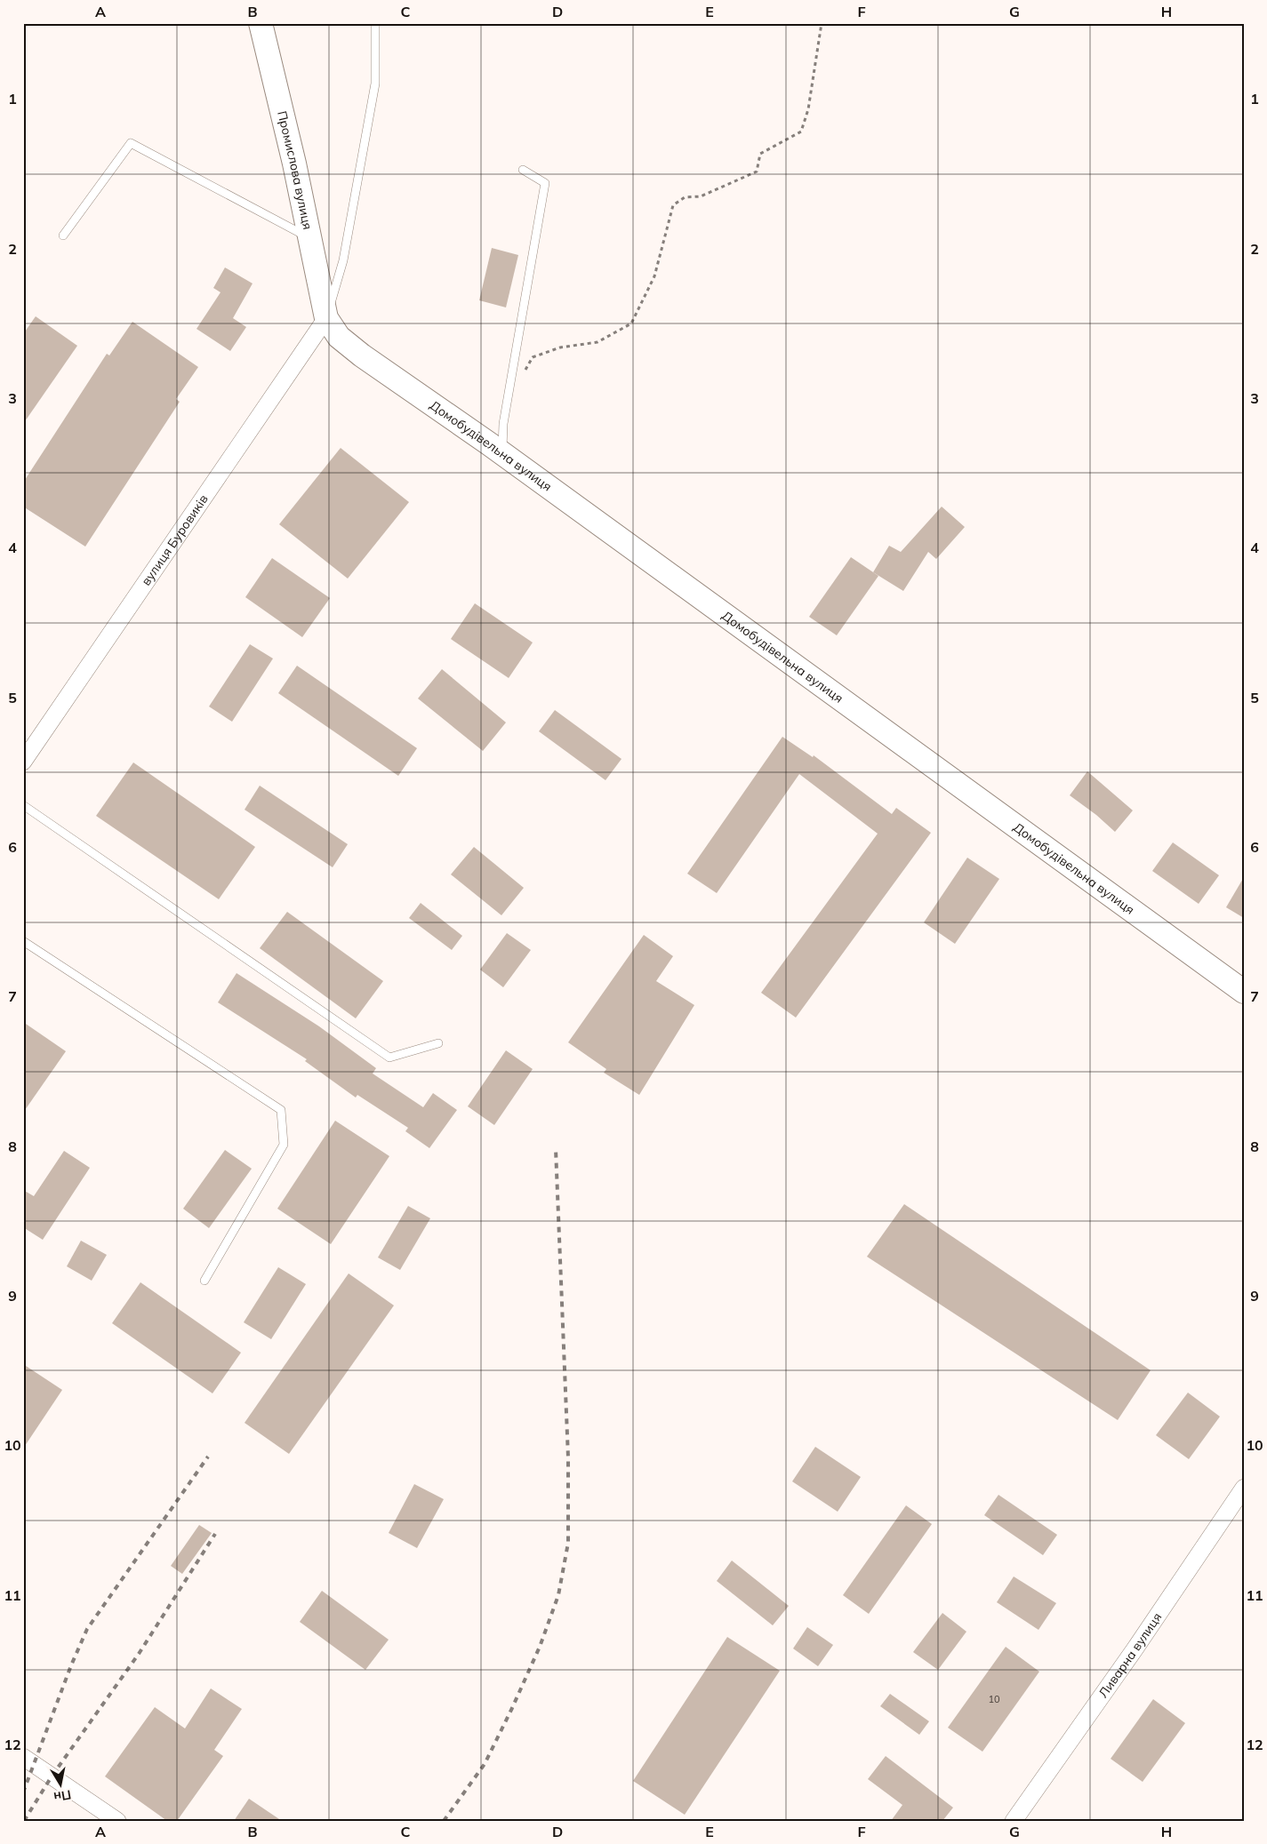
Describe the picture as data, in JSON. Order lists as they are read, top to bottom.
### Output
{
  "streets": {
    "street": [
      "Промислова вулиця",
      "Домобудівельна вулиця",
      "вулиця Буровиків",
      "Ливарна вулиця"
    ]
  },
  "crossings": [
    ["Промислова вулиця", "Домобудівельна вулиця"],
    ["Промислова вулиця", "вулиця Буровиків"],
    ["Домобудівельна вулиця", "вулиця Буровиків"]
  ],
  "house_numbers": ["10"],
  "north": "bottom",
  "grid": {
    "columns": [
      "A",
      "B",
      "C",
      "D",
      "E",
      "F",
      "G",
      "H"
    ],
    "rows": [
      "1",
      "2",
      "3",
      "4",
      "5",
      "6",
      "7",
      "8",
      "9",
      "10",
      "11",
      "12"
    ]
  }
}
